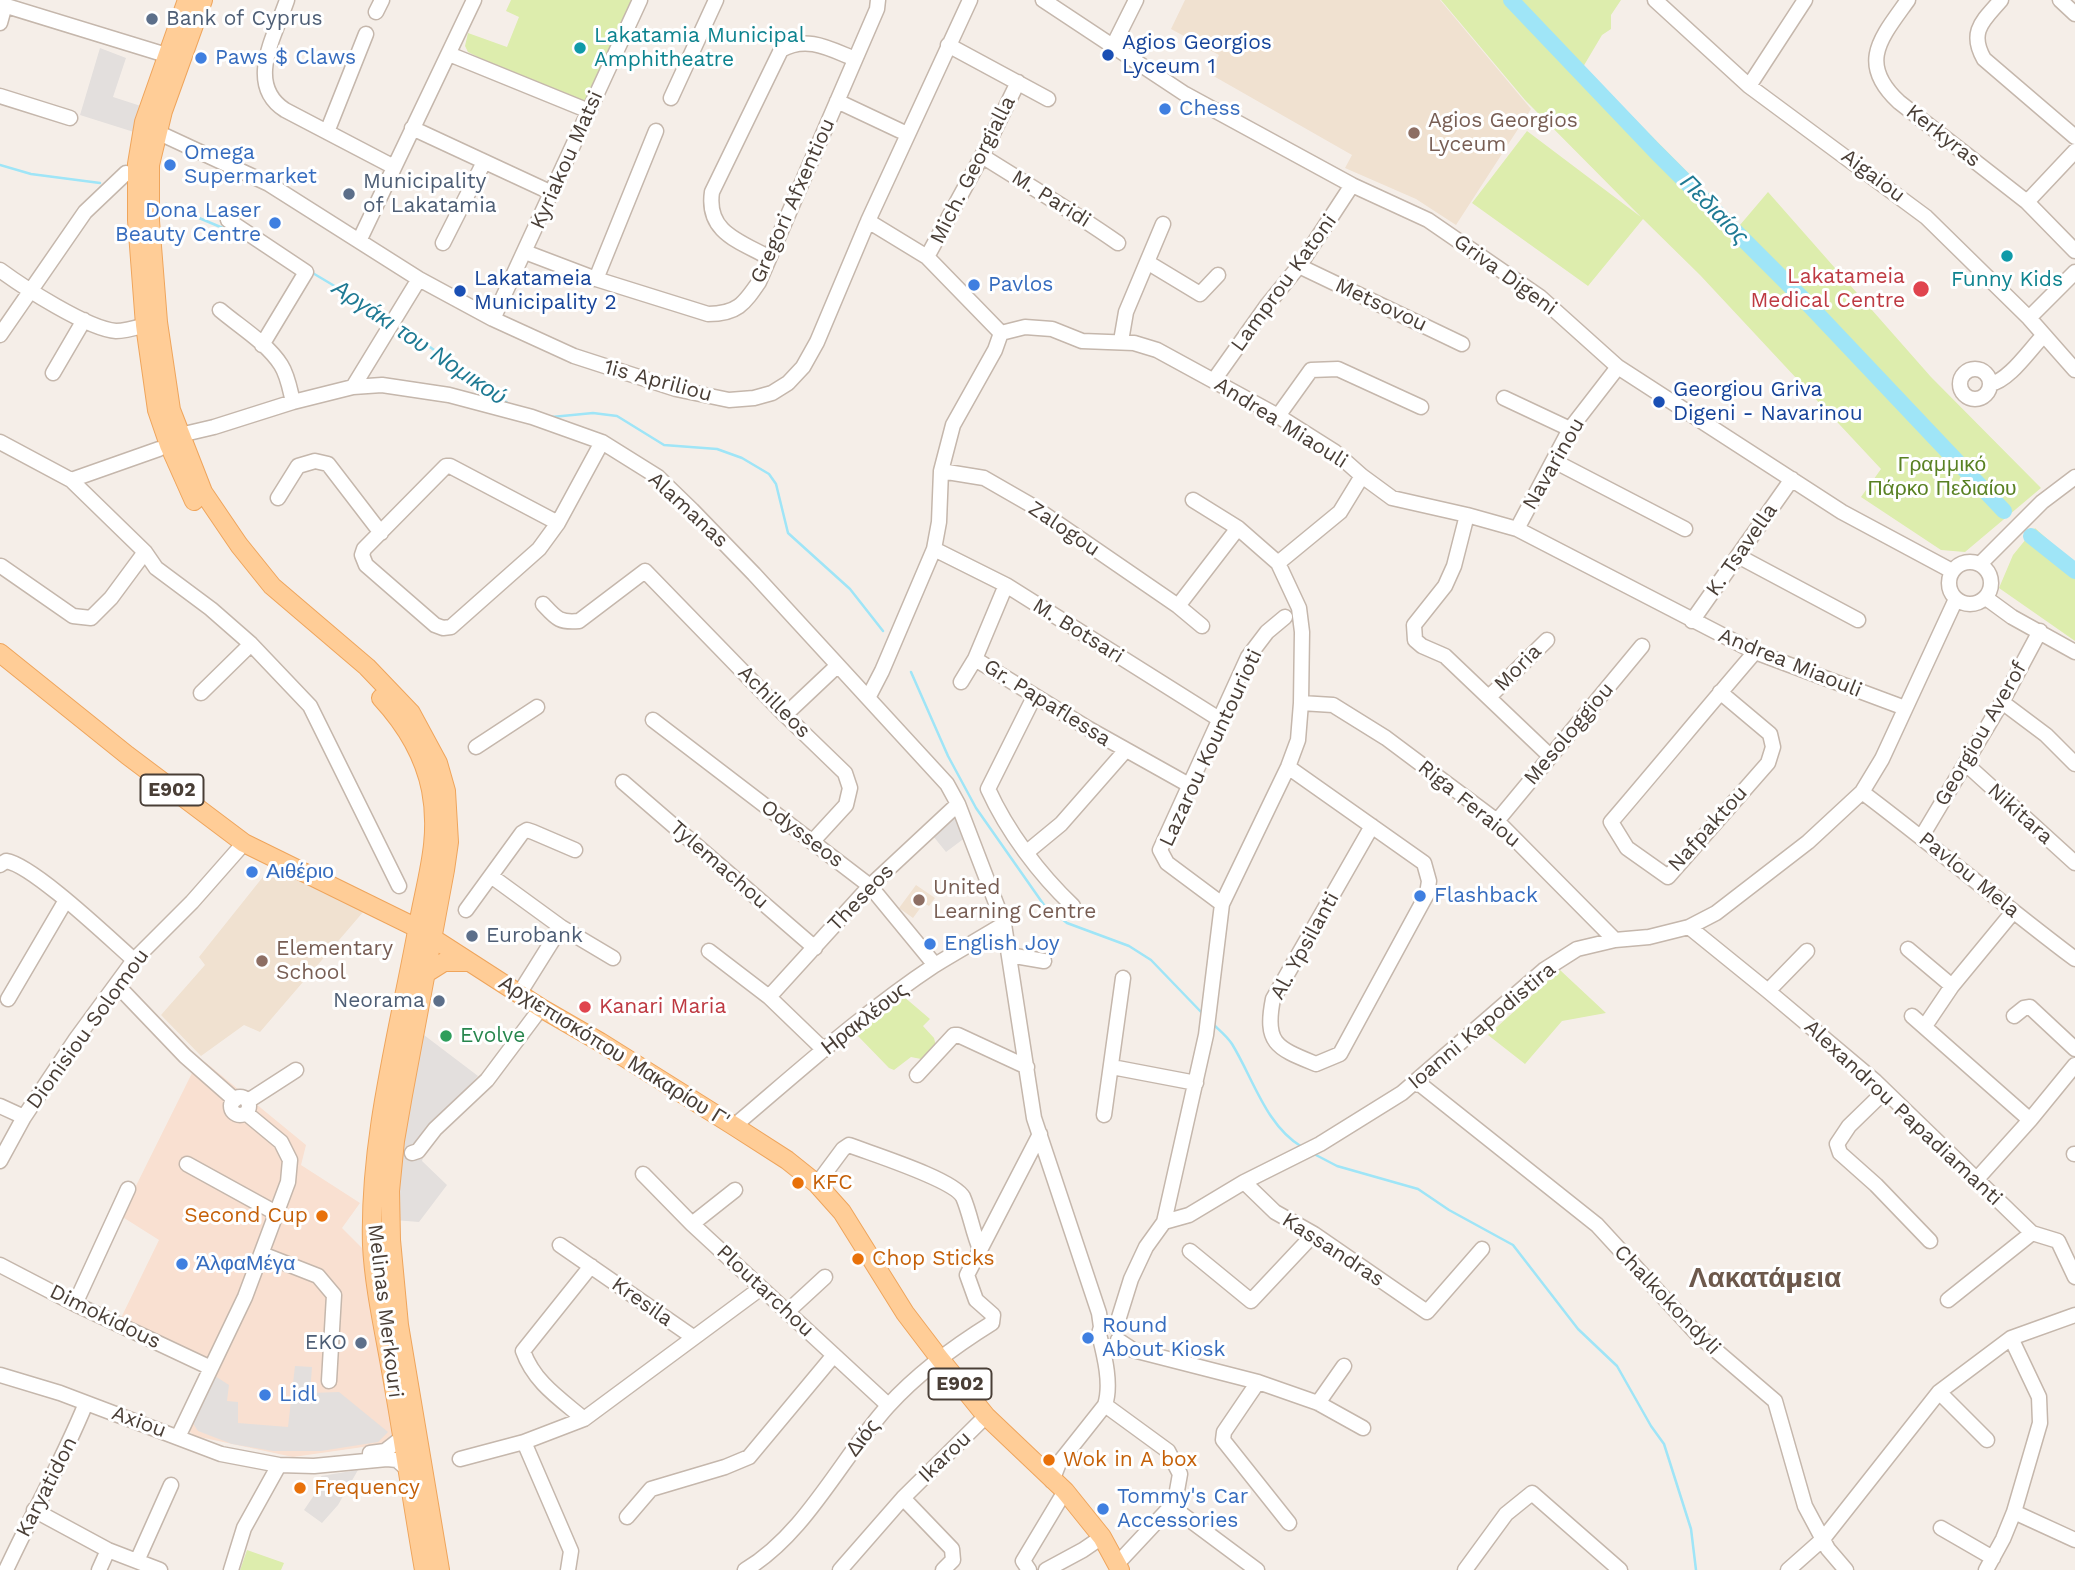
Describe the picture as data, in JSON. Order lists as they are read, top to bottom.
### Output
{
  "streets": {
    "main road": ["E902", "Αρχιεπισκόπου Μακαρίου Γ'", "Melinas Merkouri"],
    "street": [
      "Kerkyras",
      "Kyriakou Matsi",
      "Mich. Georgialla",
      "Aigaiou",
      "M. Paridi",
      "Gregori Afxentiou",
      "Griva Digeni",
      "Lamprou Katoni",
      "Metsovou",
      "1is Apriliou",
      "Andrea Miaouli",
      "Navarinou",
      "Alamanas",
      "Zalogou",
      "K. Tsavella",
      "M. Botsari",
      "Moria",
      "Achilleos",
      "Gr. Papaflessa",
      "Mesologgiou",
      "Georgiou Averof",
      "Lazarou Kountourioti",
      "Riga Feraiou",
      "Nikitara",
      "Nafpaktou",
      "Odysseos",
      "Tylemachou",
      "Pavlou Mela",
      "Theseos",
      "Al. Ypsilanti",
      "Ηρακλέους",
      "Ioanni Kapodistira",
      "Dionisiou Solomou",
      "Alexandrou Papadiamanti",
      "Kassandras",
      "Ploutarchou",
      "Chalkokondyli",
      "Kresila",
      "Dimokidous",
      "Axiou",
      "Διός",
      "Ikarou",
      "Karyatidon"
    ]
  },
  "crossings": [
    ["Kyriakou Matsi", "Gregori Afxentiou"],
    ["Kyriakou Matsi", "1is Apriliou"],
    ["Mich. Georgialla", "M. Paridi"],
    ["Griva Digeni", "Lamprou Katoni"],
    ["Griva Digeni", "Navarinou"],
    ["Griva Digeni", "K. Tsavella"],
    ["Griva Digeni", "Ioanni Kapodistira"],
    ["Lamprou Katoni", "Metsovou"],
    ["Lamprou Katoni", "Andrea Miaouli"],
    ["Andrea Miaouli", "Navarinou"],
    ["Andrea Miaouli", "K. Tsavella"],
    ["Andrea Miaouli", "Nafpaktou"],
    ["Andrea Miaouli", "Ioanni Kapodistira"],
    ["Alamanas", "Theseos"],
    ["Alamanas", "Ηρακλέους"],
    ["M. Botsari", "Gr. Papaflessa"],
    ["M. Botsari", "Lazarou Kountourioti"],
    ["Achilleos", "Odysseos"],
    ["Gr. Papaflessa", "Lazarou Kountourioti"],
    ["Mesologgiou", "Riga Feraiou"],
    ["Georgiou Averof", "Nikitara"],
    ["Georgiou Averof", "Pavlou Mela"],
    ["Riga Feraiou", "Ioanni Kapodistira"],
    ["Odysseos", "Theseos"],
    ["Odysseos", "Ηρακλέους"],
    ["Tylemachou", "Theseos"],
    ["Pavlou Mela", "Ioanni Kapodistira"],
    ["Ηρακλέους", "Αρχιεπισκόπου Μακαρίου Γ'"],
    ["Ioanni Kapodistira", "Alexandrou Papadiamanti"],
    ["Ioanni Kapodistira", "Kassandras"],
    ["Ioanni Kapodistira", "Chalkokondyli"],
    ["Dionisiou Solomou", "Αρχιεπισκόπου Μακαρίου Γ'"],
    ["Αρχιεπισκόπου Μακαρίου Γ'", "Melinas Merkouri"],
    ["Αρχιεπισκόπου Μακαρίου Γ'", "Διός"],
    ["Αρχιεπισκόπου Μακαρίου Γ'", "Ikarou"],
    ["Ploutarchou", "Διός"],
    ["Melinas Merkouri", "Axiou"],
    ["Axiou", "Karyatidon"]
  ],
  "districts": ["Λακατάμεια"],
  "water": ["Πεδιαίος", "Αργάκι του Νομικού"],
  "parks": ["Γραμμικό Πάρκο Πεδιαίου"],
  "places": [
    "Bank of Cyprus",
    "Lakatamia Municipal Amphitheatre",
    "Agios Georgios Lyceum 1",
    "Paws $ Claws",
    "Chess",
    "Agios Georgios Lyceum",
    "Omega Supermarket",
    "Municipality of Lakatamia",
    "Dona Laser Beauty Centre",
    "Funny Kids",
    "Pavlos",
    "Lakatameia Medical Centre",
    "Lakatameia Municipality 2",
    "Georgiou Griva Digeni - Navarinou",
    "Αιθέριο",
    "Flashback",
    "United Learning Centre",
    "Eurobank",
    "English Joy",
    "Elementary School",
    "Neorama",
    "Kanari Maria",
    "Evolve",
    "KFC",
    "Second Cup",
    "Chop Sticks",
    "ΆλφαΜέγα",
    "Round About Kiosk",
    "EKO",
    "Lidl",
    "Wok in A box",
    "Frequency",
    "Tommy's Car Accessories"
  ]
}
